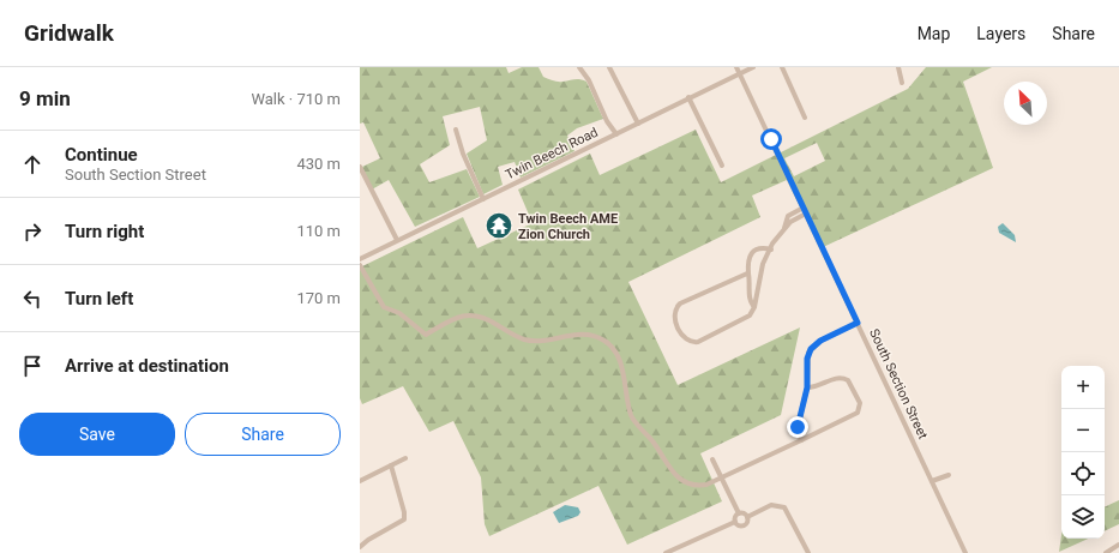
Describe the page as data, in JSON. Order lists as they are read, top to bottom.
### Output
{
  "streets": {
    "street": ["Twin Beech Road", "South Section Street"]
  },
  "crossings": [
    ["Twin Beech Road", "South Section Street"]
  ],
  "places": {
    "temple": ["Twin Beech AME Zion Church"]
  },
  "north": "top left",
  "page": {
    "header": "Gridwalk",
    "nav": ["Map", "Layers", "Share"],
    "heading": ["9 min", "Walk · 710 m"],
    "list": [
      ["Continue", "South Section Street", "430 m"],
      ["Turn right", "110 m"],
      ["Turn left", "170 m"],
      "Arrive at destination"
    ],
    "map_buttons": ["+", "−"],
    "buttons": ["Save", "Share"]
  }
}
